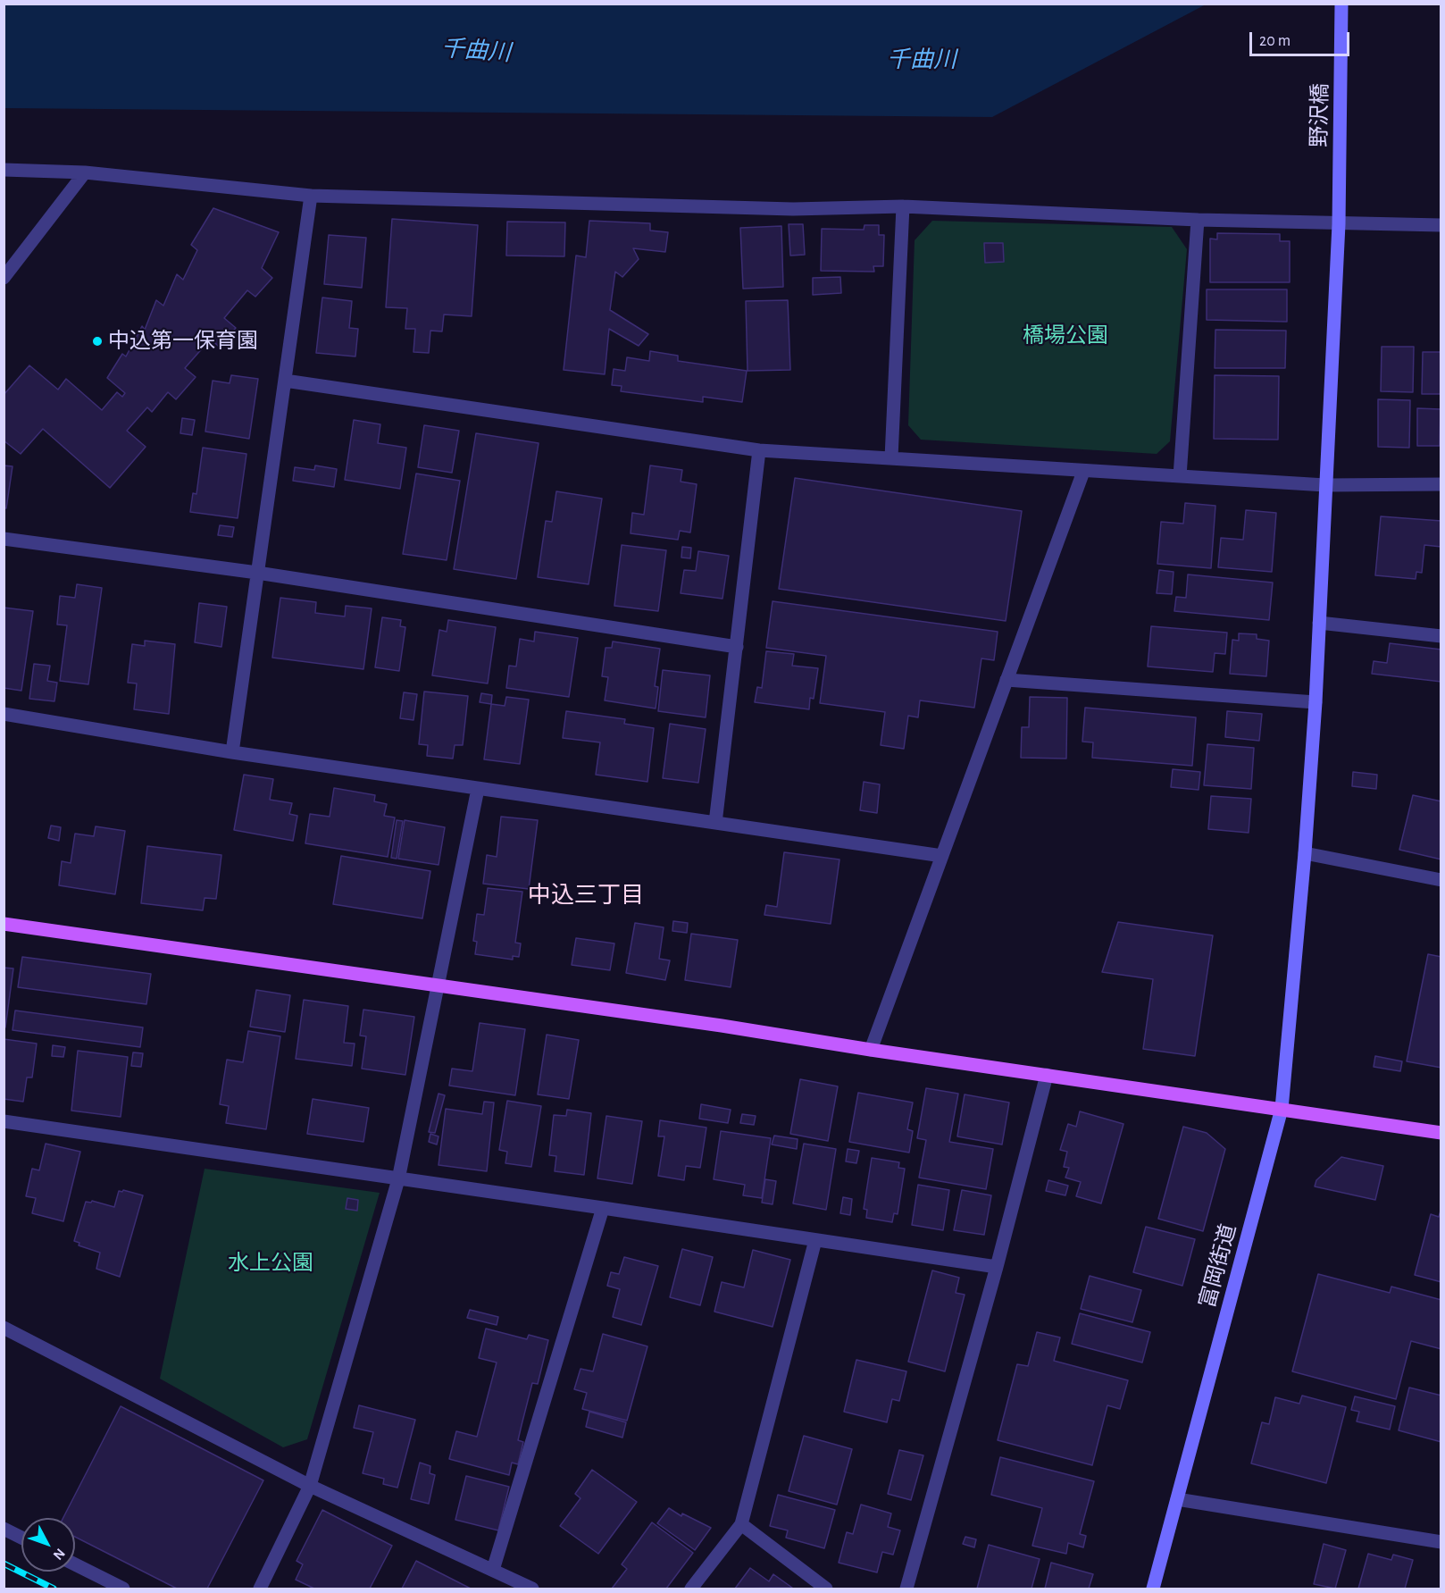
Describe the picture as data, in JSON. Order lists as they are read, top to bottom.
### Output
{
  "streets": {
    "main road": ["野沢橋", "富岡街道"]
  },
  "crossings": [
    ["野沢橋", "富岡街道"]
  ],
  "districts": ["中込三丁目"],
  "water": ["千曲川"],
  "parks": ["橋場公園", "水上公園"],
  "places": ["中込第一保育園"],
  "scale_bar": "20 m",
  "north": "bottom right"
}
